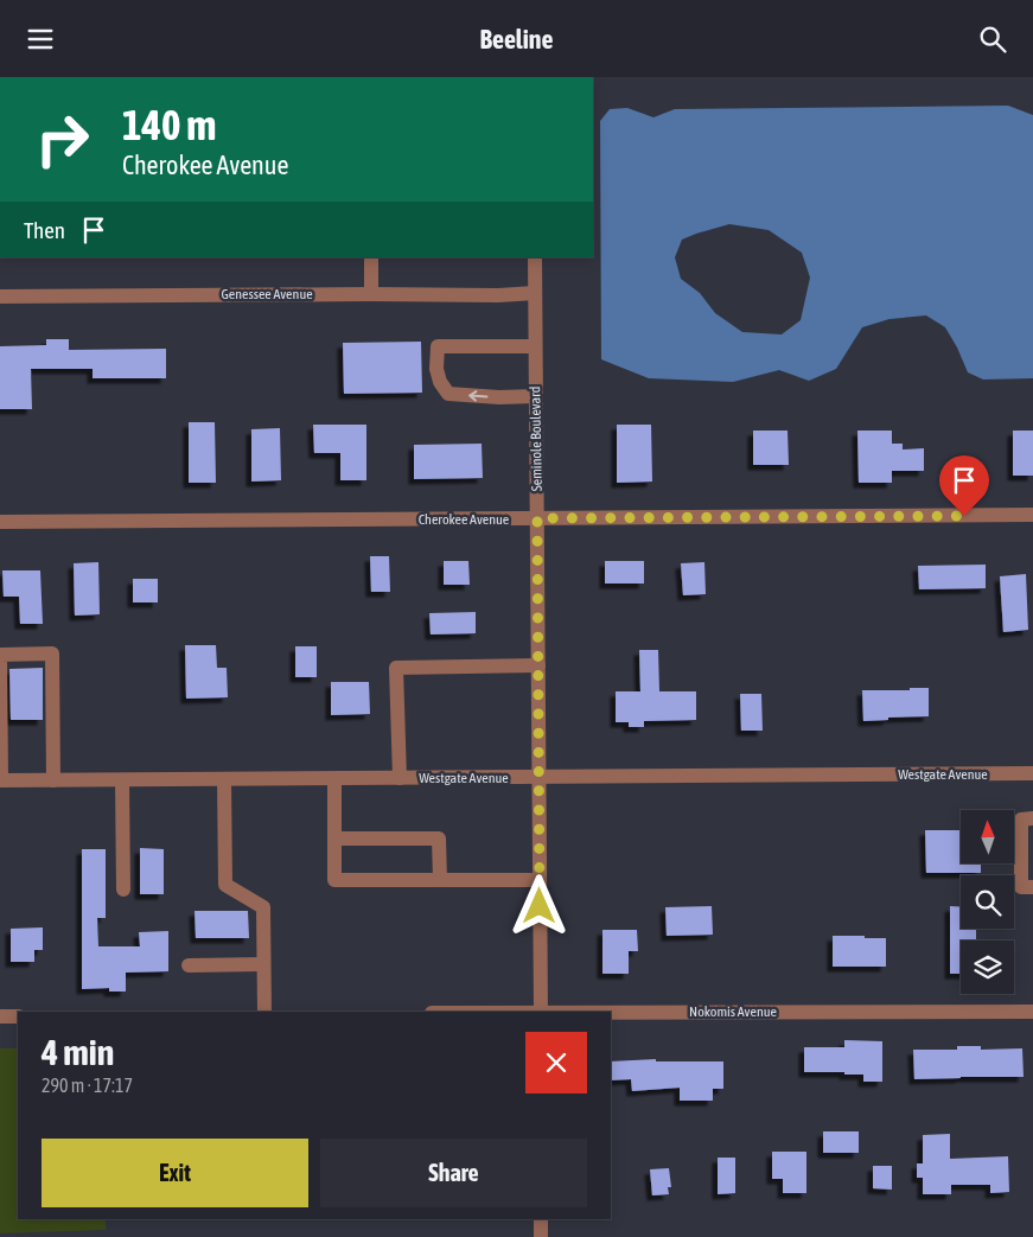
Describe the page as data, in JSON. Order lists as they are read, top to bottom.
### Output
{
  "streets": {
    "street": [
      "Genessee Avenue",
      "Seminole Boulevard",
      "Cherokee Avenue",
      "Westgate Avenue",
      "Nokomis Avenue"
    ]
  },
  "crossings": [
    ["Genessee Avenue", "Seminole Boulevard"],
    ["Seminole Boulevard", "Cherokee Avenue"],
    ["Seminole Boulevard", "Westgate Avenue"],
    ["Seminole Boulevard", "Nokomis Avenue"]
  ],
  "north": "top",
  "page": {
    "header": "Beeline",
    "turn": ["140 m", "Cherokee Avenue"],
    "then": "Then",
    "heading": ["4 min", "290 m · 17:17"],
    "buttons": ["Exit", "Share"]
  }
}
